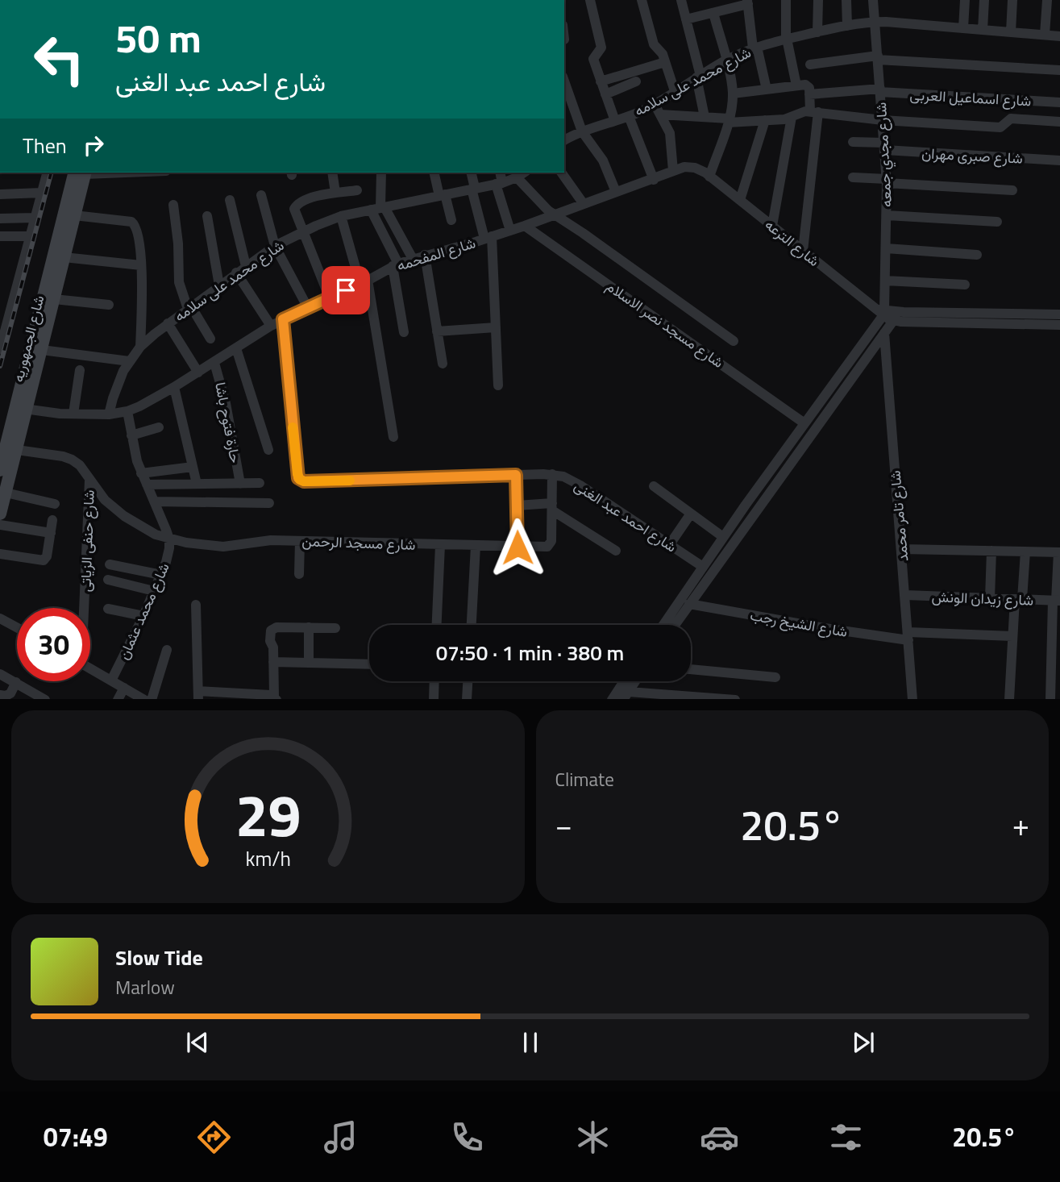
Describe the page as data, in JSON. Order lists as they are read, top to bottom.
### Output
{
  "streets": {
    "main road": ["شارع الجمهوريه"],
    "street": [
      "شارع محمد على سلامه",
      "شارع اسماعيل العربى",
      "شارع مجدي جمعه",
      "شارع صبرى مهران",
      "شارع الترعه",
      "شارع المفحمه",
      "شارع مسجد نصر الاسلام",
      "حارة فتوح باشا",
      "شارع احمد عبد الغنى",
      "شارع تامر محمد",
      "شارع حنفى الزياتى",
      "شارع مسجد الرحمن",
      "شارع زيدان الونش",
      "شارع محمد عثمان",
      "شارع الشيخ رجب"
    ]
  },
  "crossings": [
    ["شارع محمد على سلامه", "شارع مجدي جمعه"],
    ["شارع محمد على سلامه", "شارع المفحمه"],
    ["شارع اسماعيل العربى", "شارع مجدي جمعه"],
    ["شارع مجدي جمعه", "شارع صبرى مهران"],
    ["شارع مجدي جمعه", "شارع الترعه"],
    ["شارع الترعه", "شارع المفحمه"],
    ["شارع المفحمه", "شارع مسجد نصر الاسلام"],
    ["شارع المفحمه", "شارع الجمهوريه"],
    ["شارع المفحمه", "حارة فتوح باشا"],
    ["شارع المفحمه", "شارع احمد عبد الغنى"],
    ["شارع الجمهوريه", "شارع مسجد الرحمن"],
    ["شارع تامر محمد", "شارع زيدان الونش"],
    ["شارع تامر محمد", "شارع الشيخ رجب"],
    ["شارع حنفى الزياتى", "شارع مسجد الرحمن"],
    ["شارع مسجد الرحمن", "شارع محمد عثمان"]
  ],
  "page": {
    "turn": ["50 m", "شارع احمد عبد الغنى"],
    "then": "Then",
    "limit": "30",
    "trip": "07:50 · 1 min · 380 m",
    "tile": "Climate",
    "heat": ["−", "20.5°", "+"],
    "song": ["Slow Tide", "Marlow"],
    "tabs": ["07:49", "20.5°"],
    "gauge": ["29", "km/h"]
  }
}
